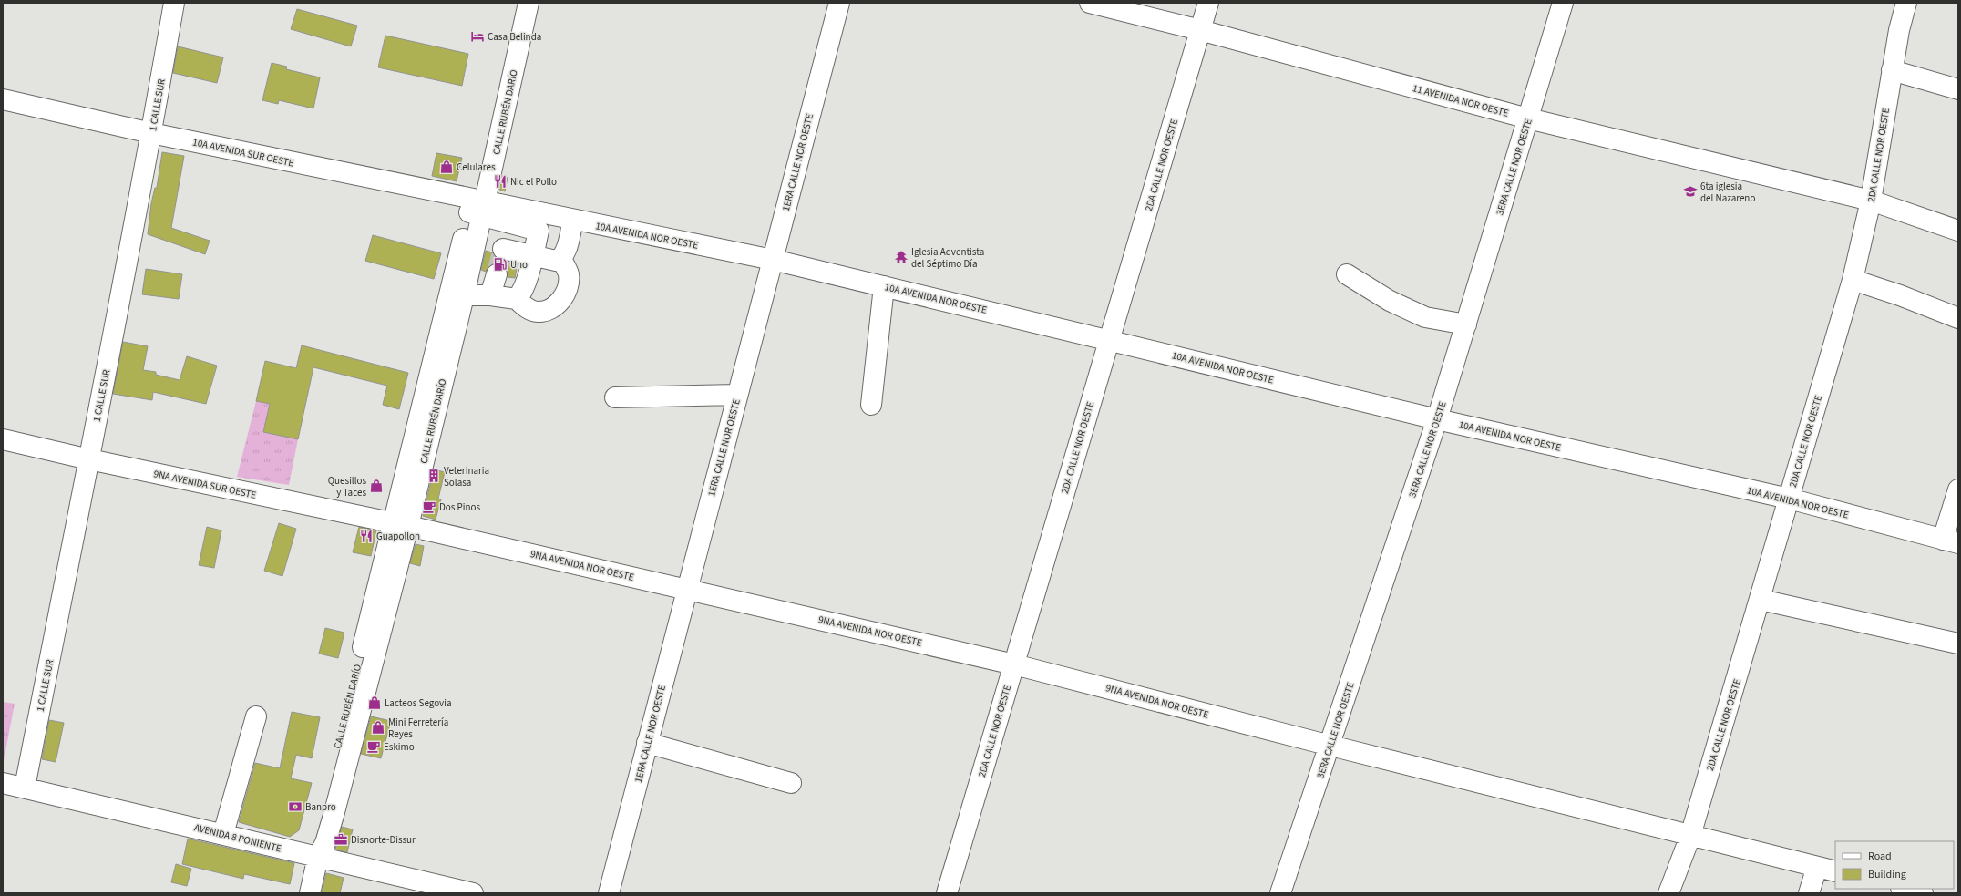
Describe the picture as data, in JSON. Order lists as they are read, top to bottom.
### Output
{
  "streets": {
    "street": [
      "11 AVENIDA NOR OESTE",
      "1 CALLE SUR",
      "CALLE RUBÉN DARÍO",
      "10A AVENIDA SUR OESTE",
      "2DA CALLE NOR OESTE",
      "1ERA CALLE NOR OESTE",
      "3ERA CALLE NOR OESTE",
      "10A AVENIDA NOR OESTE",
      "9NA AVENIDA SUR OESTE",
      "9NA AVENIDA NOR OESTE",
      "AVENIDA 8 PONIENTE"
    ]
  },
  "crossings": [
    ["11 AVENIDA NOR OESTE", "2DA CALLE NOR OESTE"],
    ["11 AVENIDA NOR OESTE", "3ERA CALLE NOR OESTE"],
    ["1 CALLE SUR", "10A AVENIDA SUR OESTE"],
    ["1 CALLE SUR", "9NA AVENIDA SUR OESTE"],
    ["1 CALLE SUR", "AVENIDA 8 PONIENTE"],
    ["CALLE RUBÉN DARÍO", "10A AVENIDA SUR OESTE"],
    ["CALLE RUBÉN DARÍO", "10A AVENIDA NOR OESTE"],
    ["CALLE RUBÉN DARÍO", "9NA AVENIDA SUR OESTE"],
    ["CALLE RUBÉN DARÍO", "9NA AVENIDA NOR OESTE"],
    ["CALLE RUBÉN DARÍO", "AVENIDA 8 PONIENTE"],
    ["10A AVENIDA SUR OESTE", "10A AVENIDA NOR OESTE"],
    ["2DA CALLE NOR OESTE", "10A AVENIDA NOR OESTE"],
    ["2DA CALLE NOR OESTE", "9NA AVENIDA NOR OESTE"],
    ["1ERA CALLE NOR OESTE", "10A AVENIDA NOR OESTE"],
    ["1ERA CALLE NOR OESTE", "9NA AVENIDA NOR OESTE"],
    ["3ERA CALLE NOR OESTE", "10A AVENIDA NOR OESTE"],
    ["3ERA CALLE NOR OESTE", "9NA AVENIDA NOR OESTE"],
    ["9NA AVENIDA SUR OESTE", "9NA AVENIDA NOR OESTE"]
  ],
  "places": {
    "hotel": ["Casa Belinda"],
    "shop": [
      "Celulares",
      "Quesillos y Taces",
      "Lacteos Segovia",
      "Mini Ferretería Reyes"
    ],
    "restaurant": ["Nic el Pollo", "Guapollon"],
    "school or university": ["6ta iglesia del Nazareno"],
    "temple": ["Iglesia Adventista del Séptimo Día"],
    "fuel station": ["Uno"],
    "building": ["Veterinaria Solasa"],
    "cafe": ["Dos Pinos", "Eskimo"],
    "bank": ["Banpro"],
    "office": ["Disnorte-Dissur"]
  },
  "legend": ["Road", "Building"]
}
